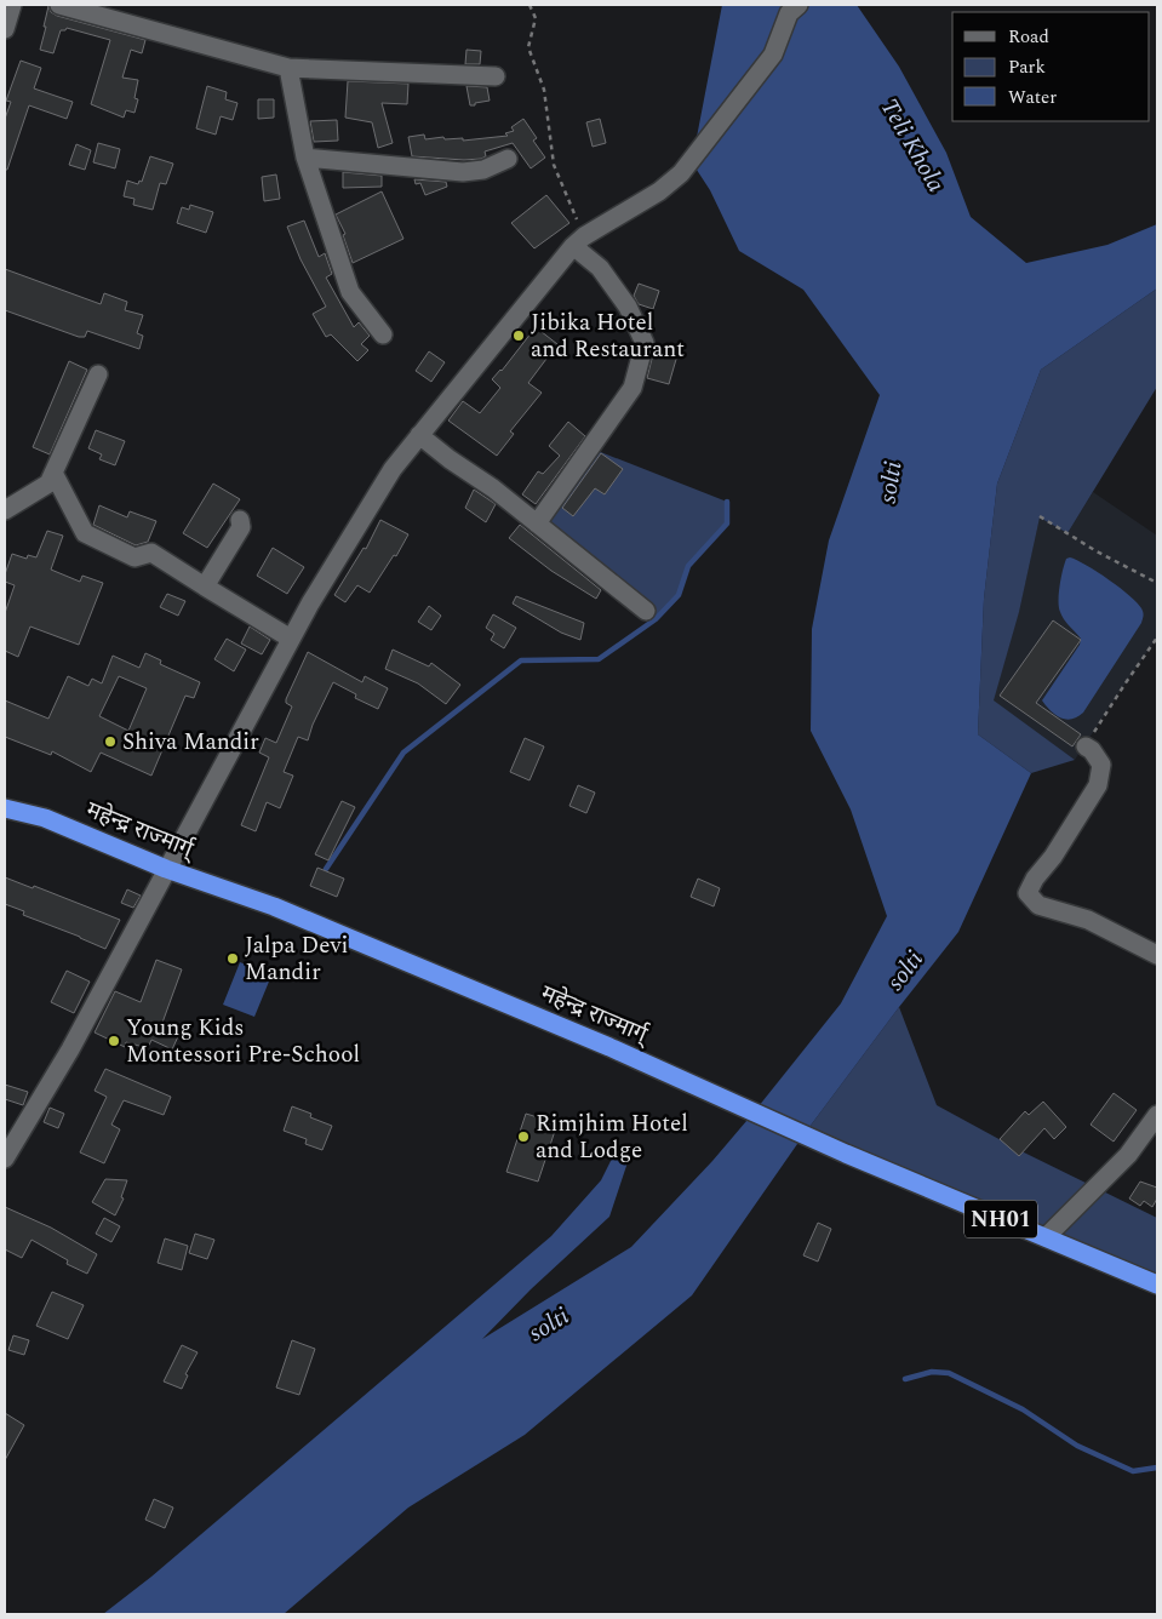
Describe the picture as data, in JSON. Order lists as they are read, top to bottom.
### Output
{
  "streets": {
    "highway": ["महेन्द्र राज्मार्ग्", "NH01"]
  },
  "water": ["Teli Khola", "solti"],
  "places": [
    "Jibika Hotel and Restaurant",
    "Shiva Mandir",
    "Jalpa Devi Mandir",
    "Young Kids Montessori Pre-School",
    "Rimjhim Hotel and Lodge"
  ],
  "legend": ["Road", "Park", "Water"]
}
